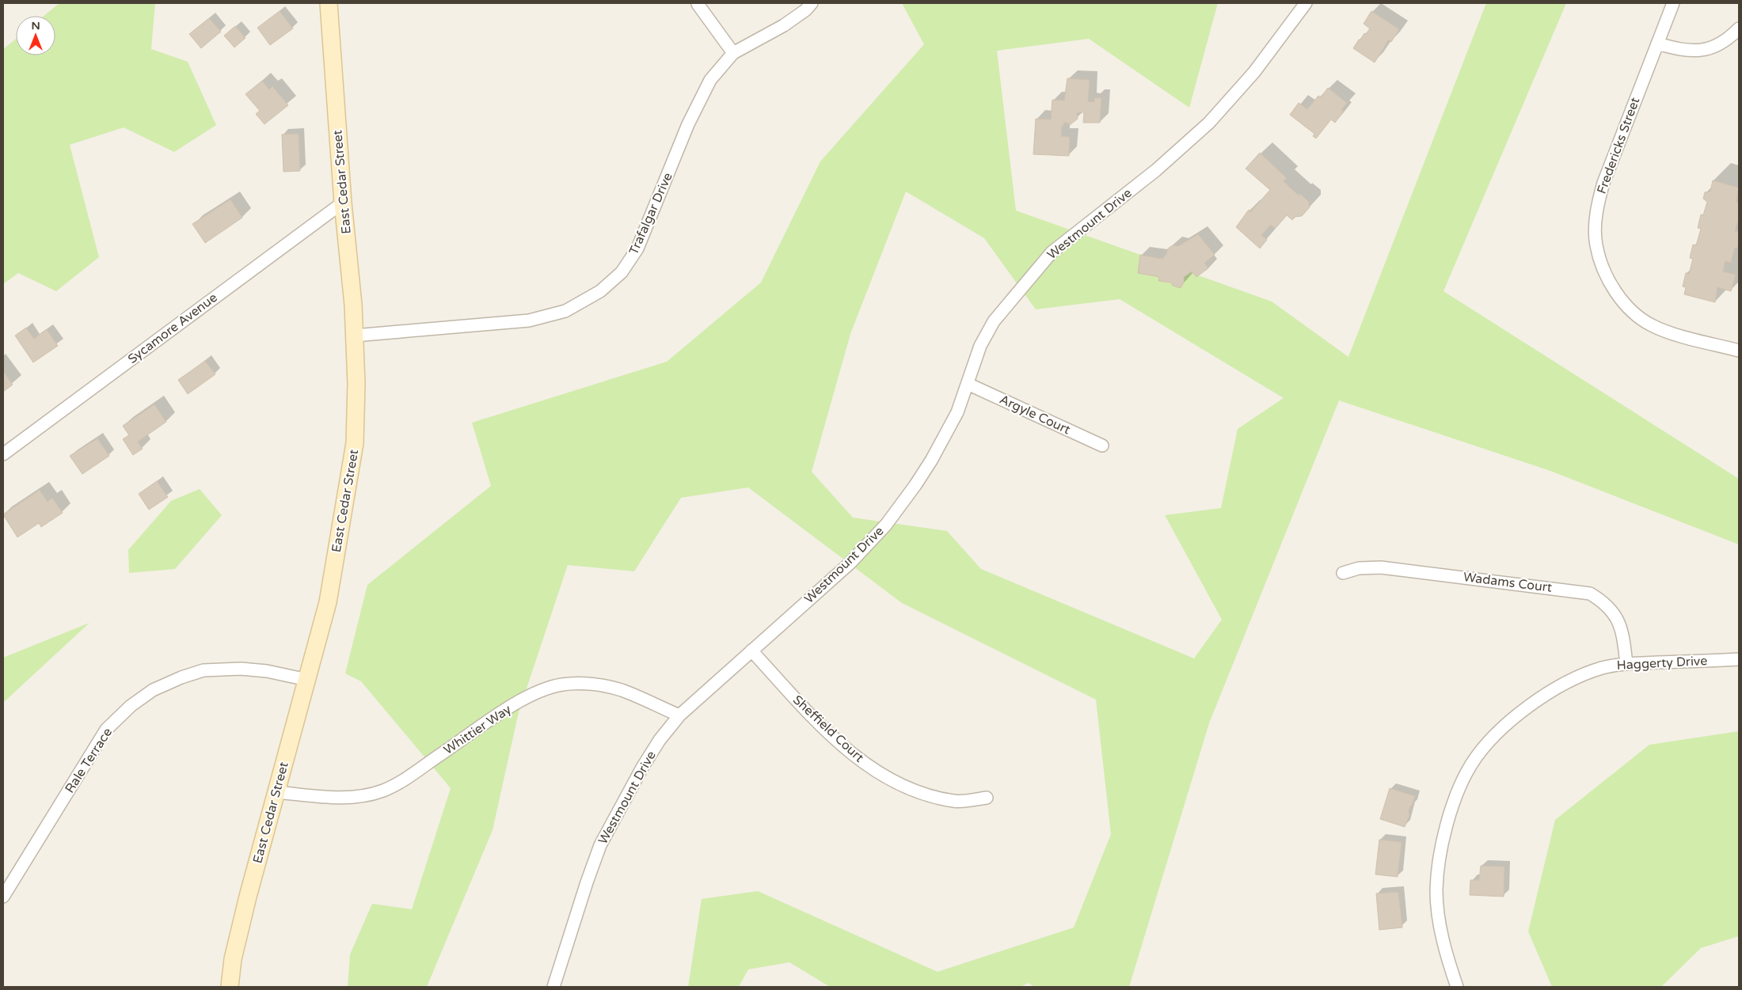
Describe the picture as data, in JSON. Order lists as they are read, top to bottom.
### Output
{
  "streets": {
    "main road": ["East Cedar Street"],
    "street": [
      "Fredericks Street",
      "Trafalgar Drive",
      "Westmount Drive",
      "Sycamore Avenue",
      "Argyle Court",
      "Wadams Court",
      "Haggerty Drive",
      "Sheffield Court",
      "Whittier Way",
      "Rale Terrace"
    ]
  },
  "crossings": [
    ["East Cedar Street", "Trafalgar Drive"],
    ["East Cedar Street", "Sycamore Avenue"],
    ["East Cedar Street", "Whittier Way"],
    ["East Cedar Street", "Rale Terrace"],
    ["Westmount Drive", "Argyle Court"],
    ["Westmount Drive", "Sheffield Court"],
    ["Westmount Drive", "Whittier Way"],
    ["Wadams Court", "Haggerty Drive"]
  ],
  "north": "top"
}
